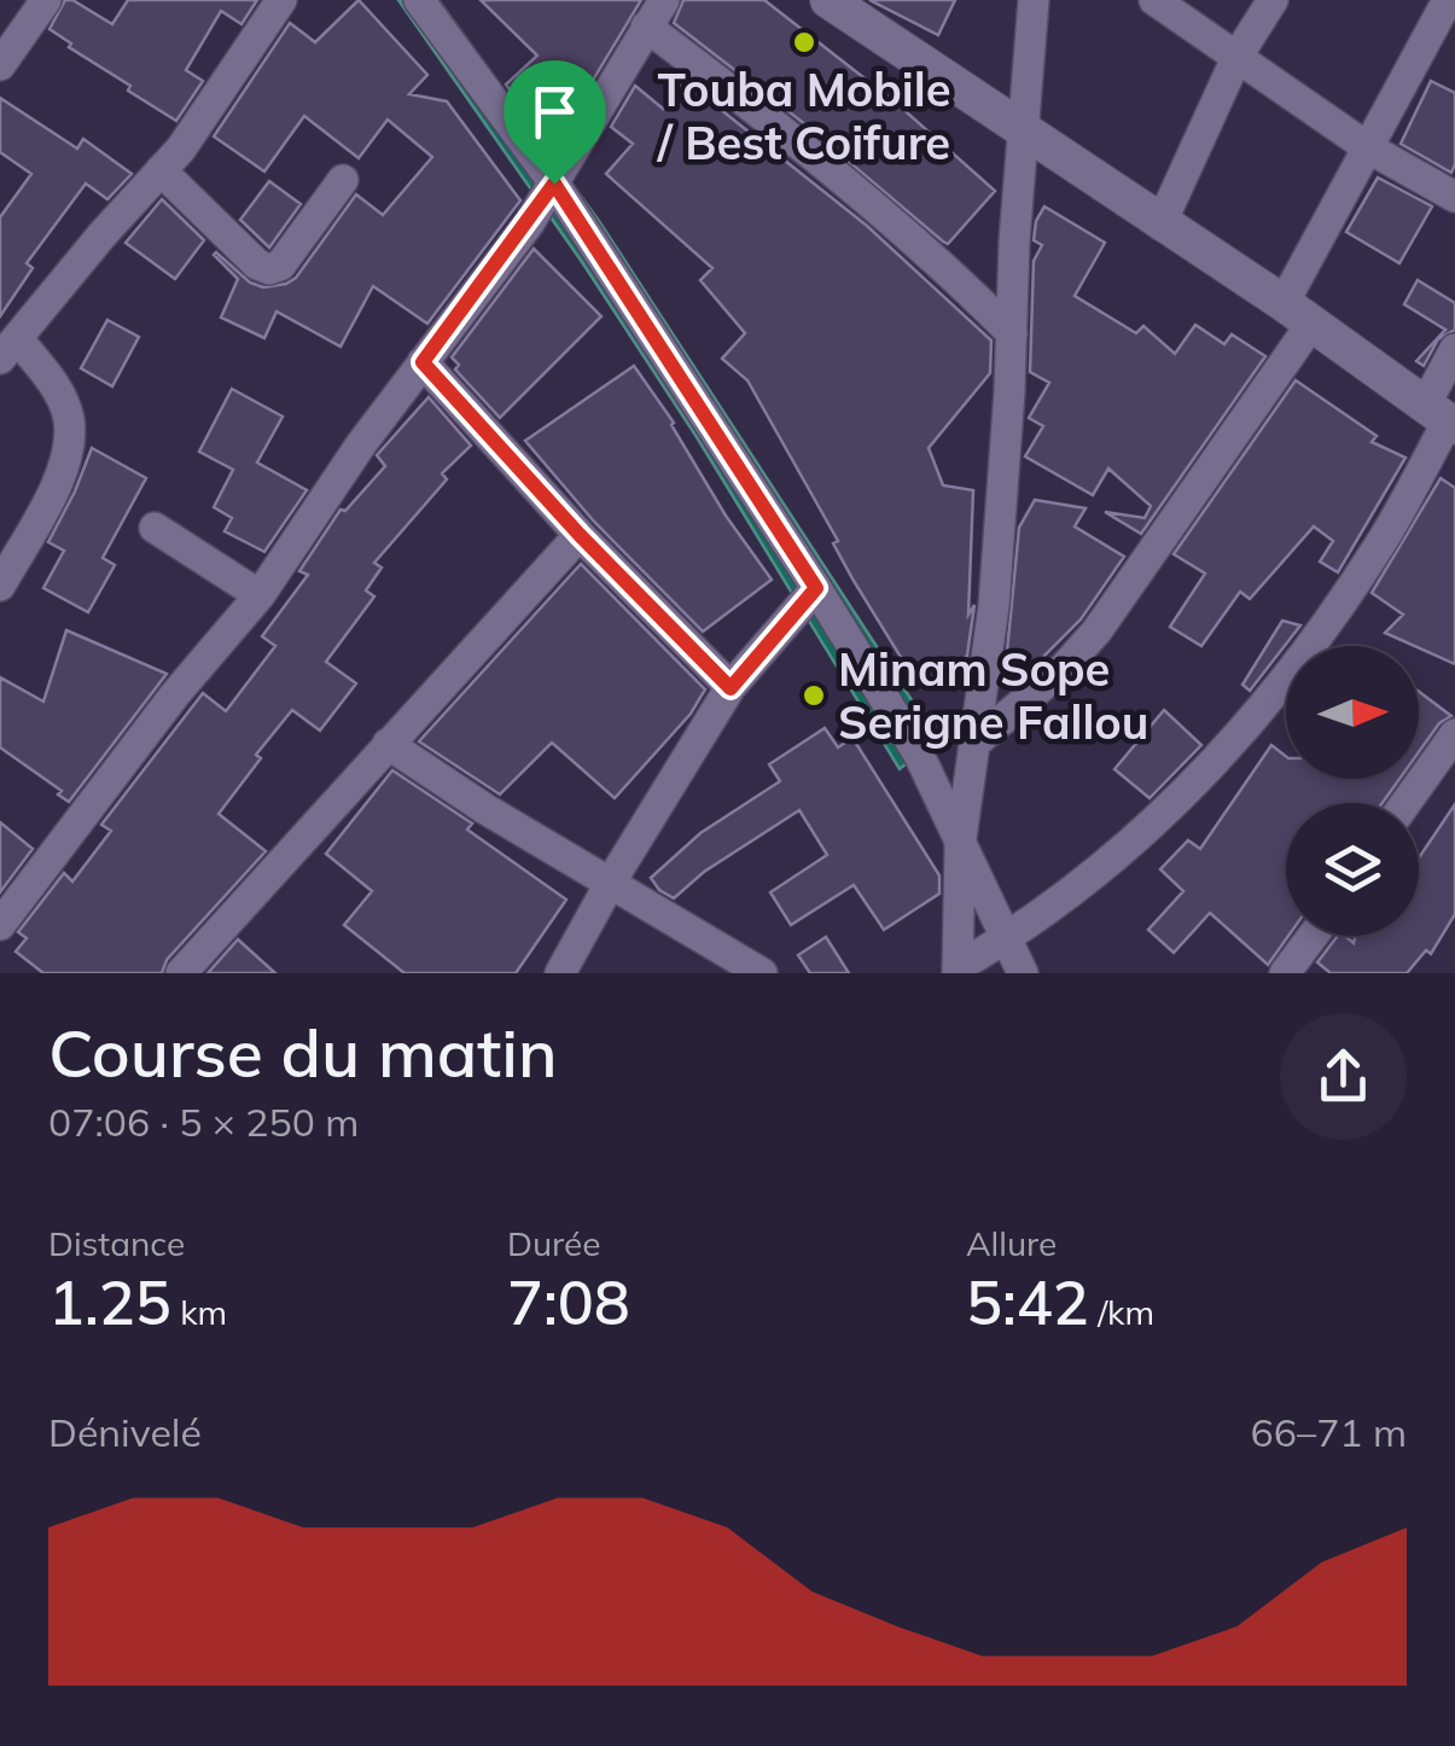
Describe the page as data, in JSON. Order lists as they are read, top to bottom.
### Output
{
  "places": ["Touba Mobile / Best Coifure", "Minam Sope Serigne Fallou"],
  "north": "right",
  "page": {
    "heading": ["Course du matin", "07:06 · 5 × 250 m"],
    "stats": [
      ["Distance", "1.25 km"],
      ["Durée", "7:08"],
      ["Allure", "5:42 /km"]
    ],
    "chart": ["Dénivelé", "66–71 m"]
  }
}
